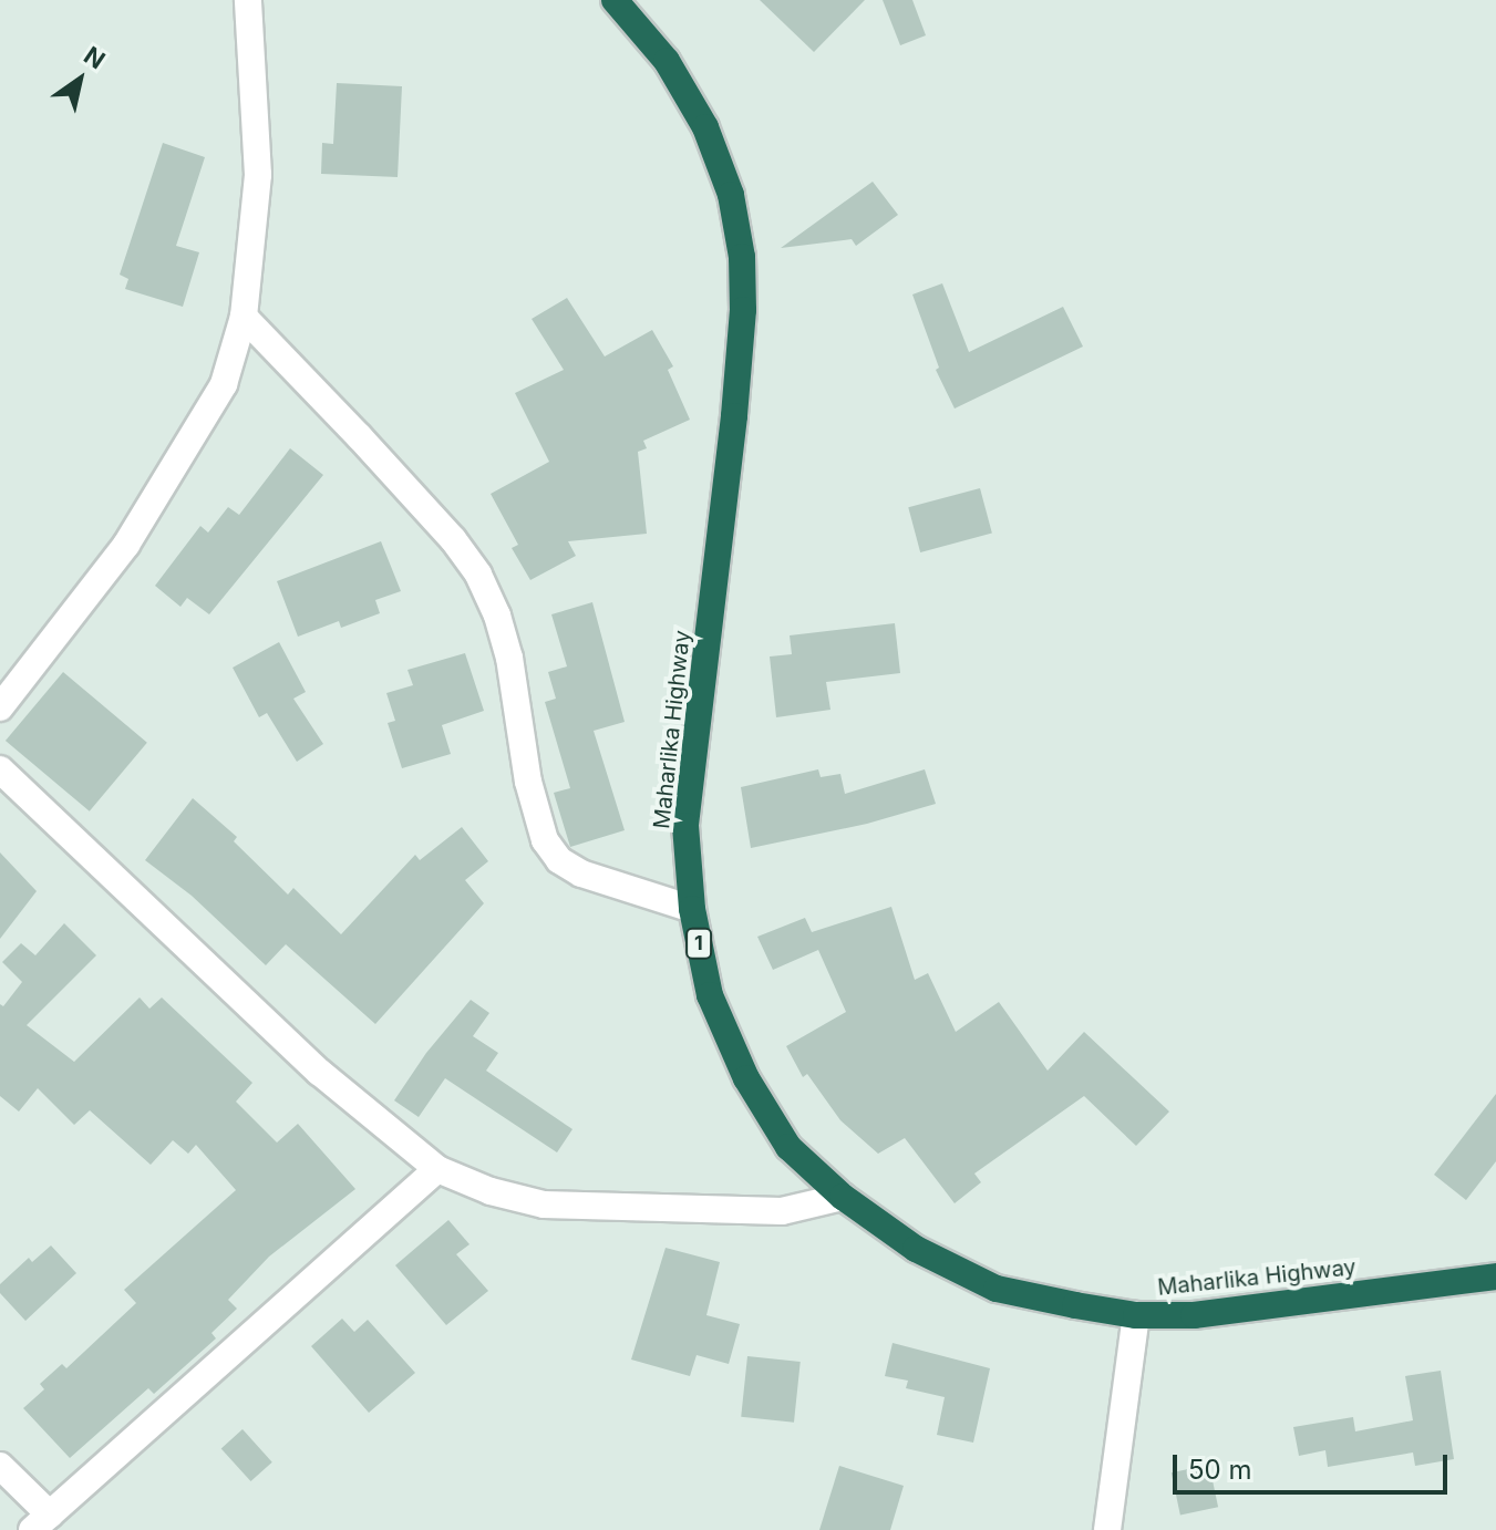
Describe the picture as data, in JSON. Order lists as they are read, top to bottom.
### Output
{
  "streets": {
    "highway": ["Maharlika Highway", "1"]
  },
  "scale_bar": "50 m",
  "north": "top right"
}
